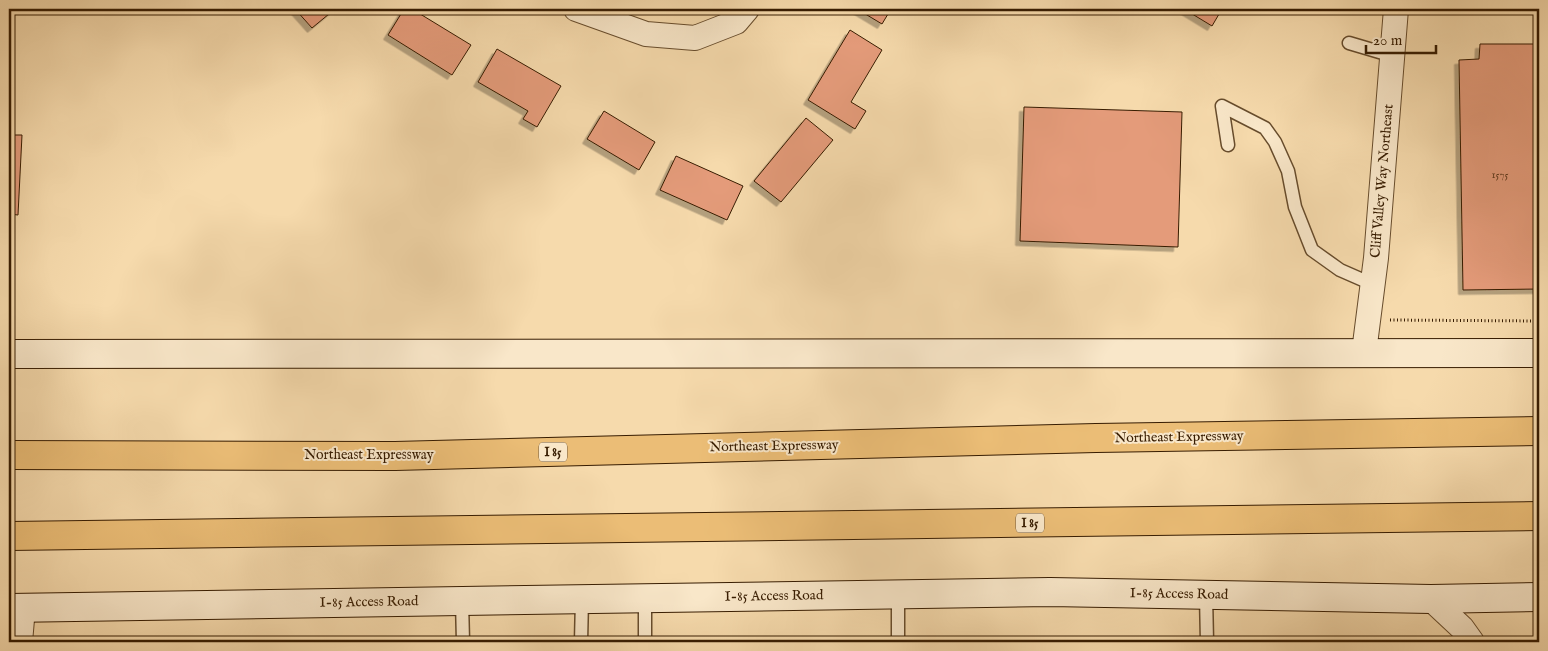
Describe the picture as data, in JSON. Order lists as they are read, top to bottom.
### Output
{
  "streets": {
    "highway": ["Northeast Expressway", "I 85"],
    "main road": ["I-85 Access Road"],
    "street": ["Cliff Valley Way Northeast"]
  },
  "house_numbers": ["1575"],
  "scale_bar": "20 m"
}
